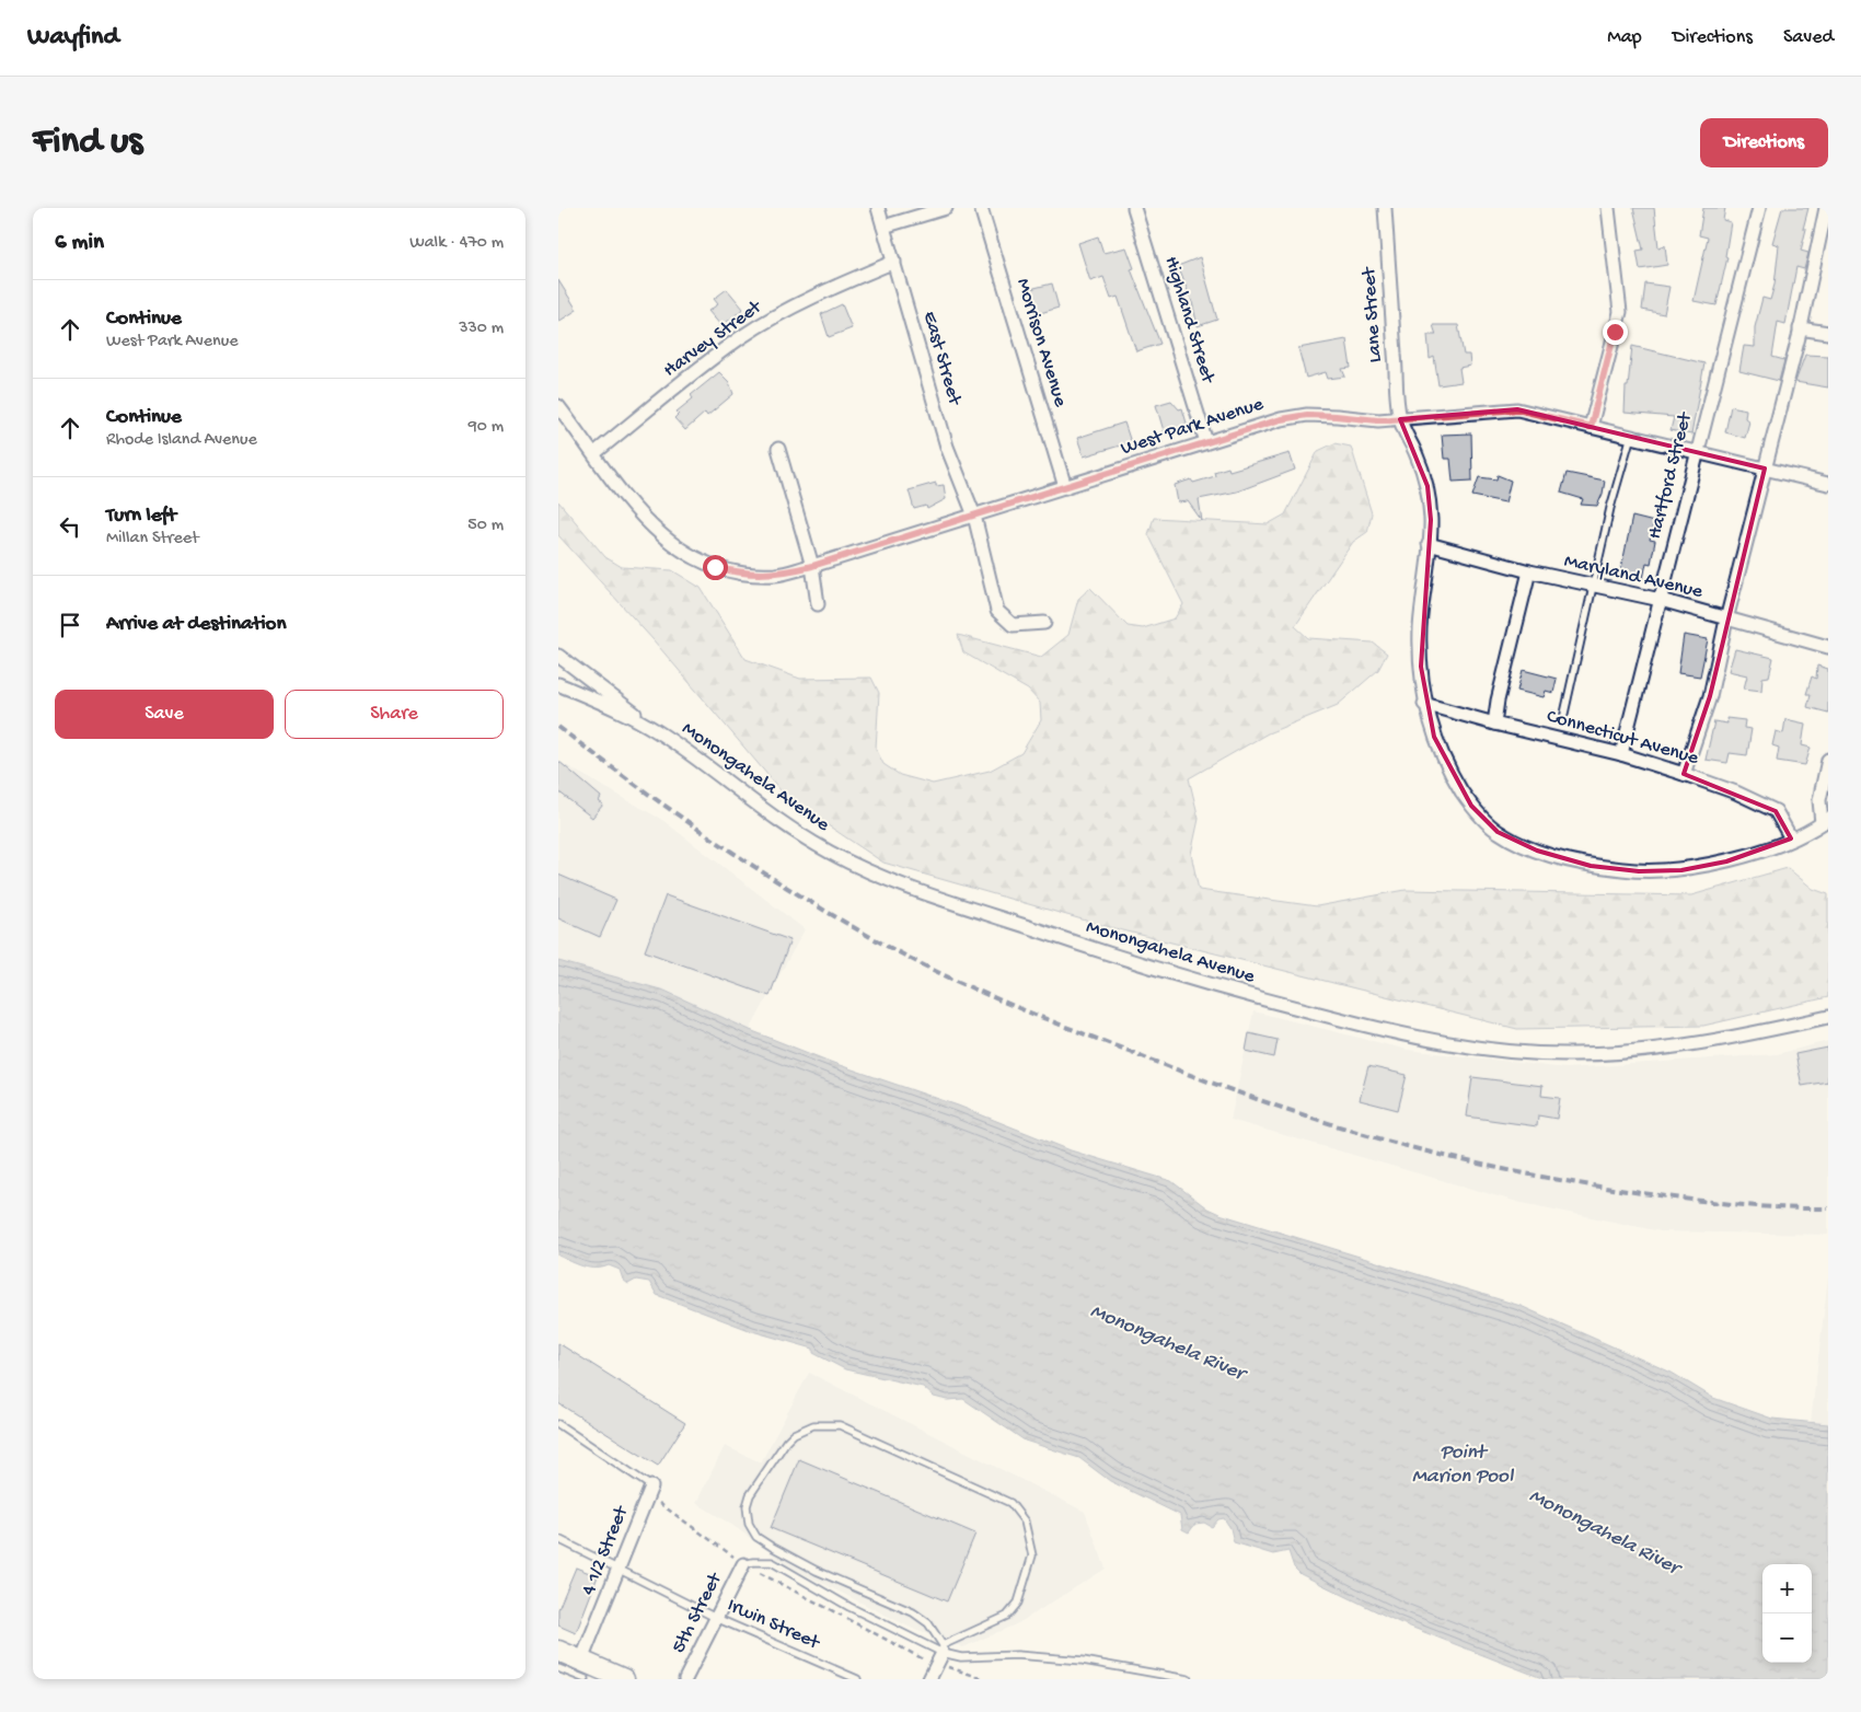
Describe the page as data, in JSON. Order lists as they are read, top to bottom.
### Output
{
  "streets": {
    "street": [
      "Lane Street",
      "Highland Street",
      "Harvey Street",
      "Morrison Avenue",
      "East Street",
      "West Park Avenue",
      "Hartford Street",
      "Maryland Avenue",
      "Connecticut Avenue",
      "Monongahela Avenue",
      "4 1/2 Street",
      "5th Street"
    ],
    "lane": ["Irwin Street"]
  },
  "crossings": [
    ["Lane Street", "West Park Avenue"],
    ["Highland Street", "West Park Avenue"],
    ["Harvey Street", "East Street"],
    ["Harvey Street", "West Park Avenue"],
    ["Morrison Avenue", "West Park Avenue"],
    ["East Street", "West Park Avenue"],
    ["West Park Avenue", "Hartford Street"],
    ["Hartford Street", "Maryland Avenue"],
    ["Hartford Street", "Connecticut Avenue"],
    ["4 1/2 Street", "Irwin Street"],
    ["5th Street", "Irwin Street"]
  ],
  "water": ["Monongahela River", "Point Marion Pool"],
  "page": {
    "header": "Wayfind",
    "nav": ["Map", "Directions", "Saved"],
    "buttons": [
      "Directions",
      ["Save", "Share"]
    ],
    "title": "Find us",
    "heading": ["6 min", "Walk · 470 m"],
    "list": [
      ["Continue", "West Park Avenue", "330 m"],
      ["Continue", "Rhode Island Avenue", "90 m"],
      ["Turn left", "Millan Street", "50 m"],
      "Arrive at destination"
    ],
    "map_buttons": ["+", "−"]
  }
}
